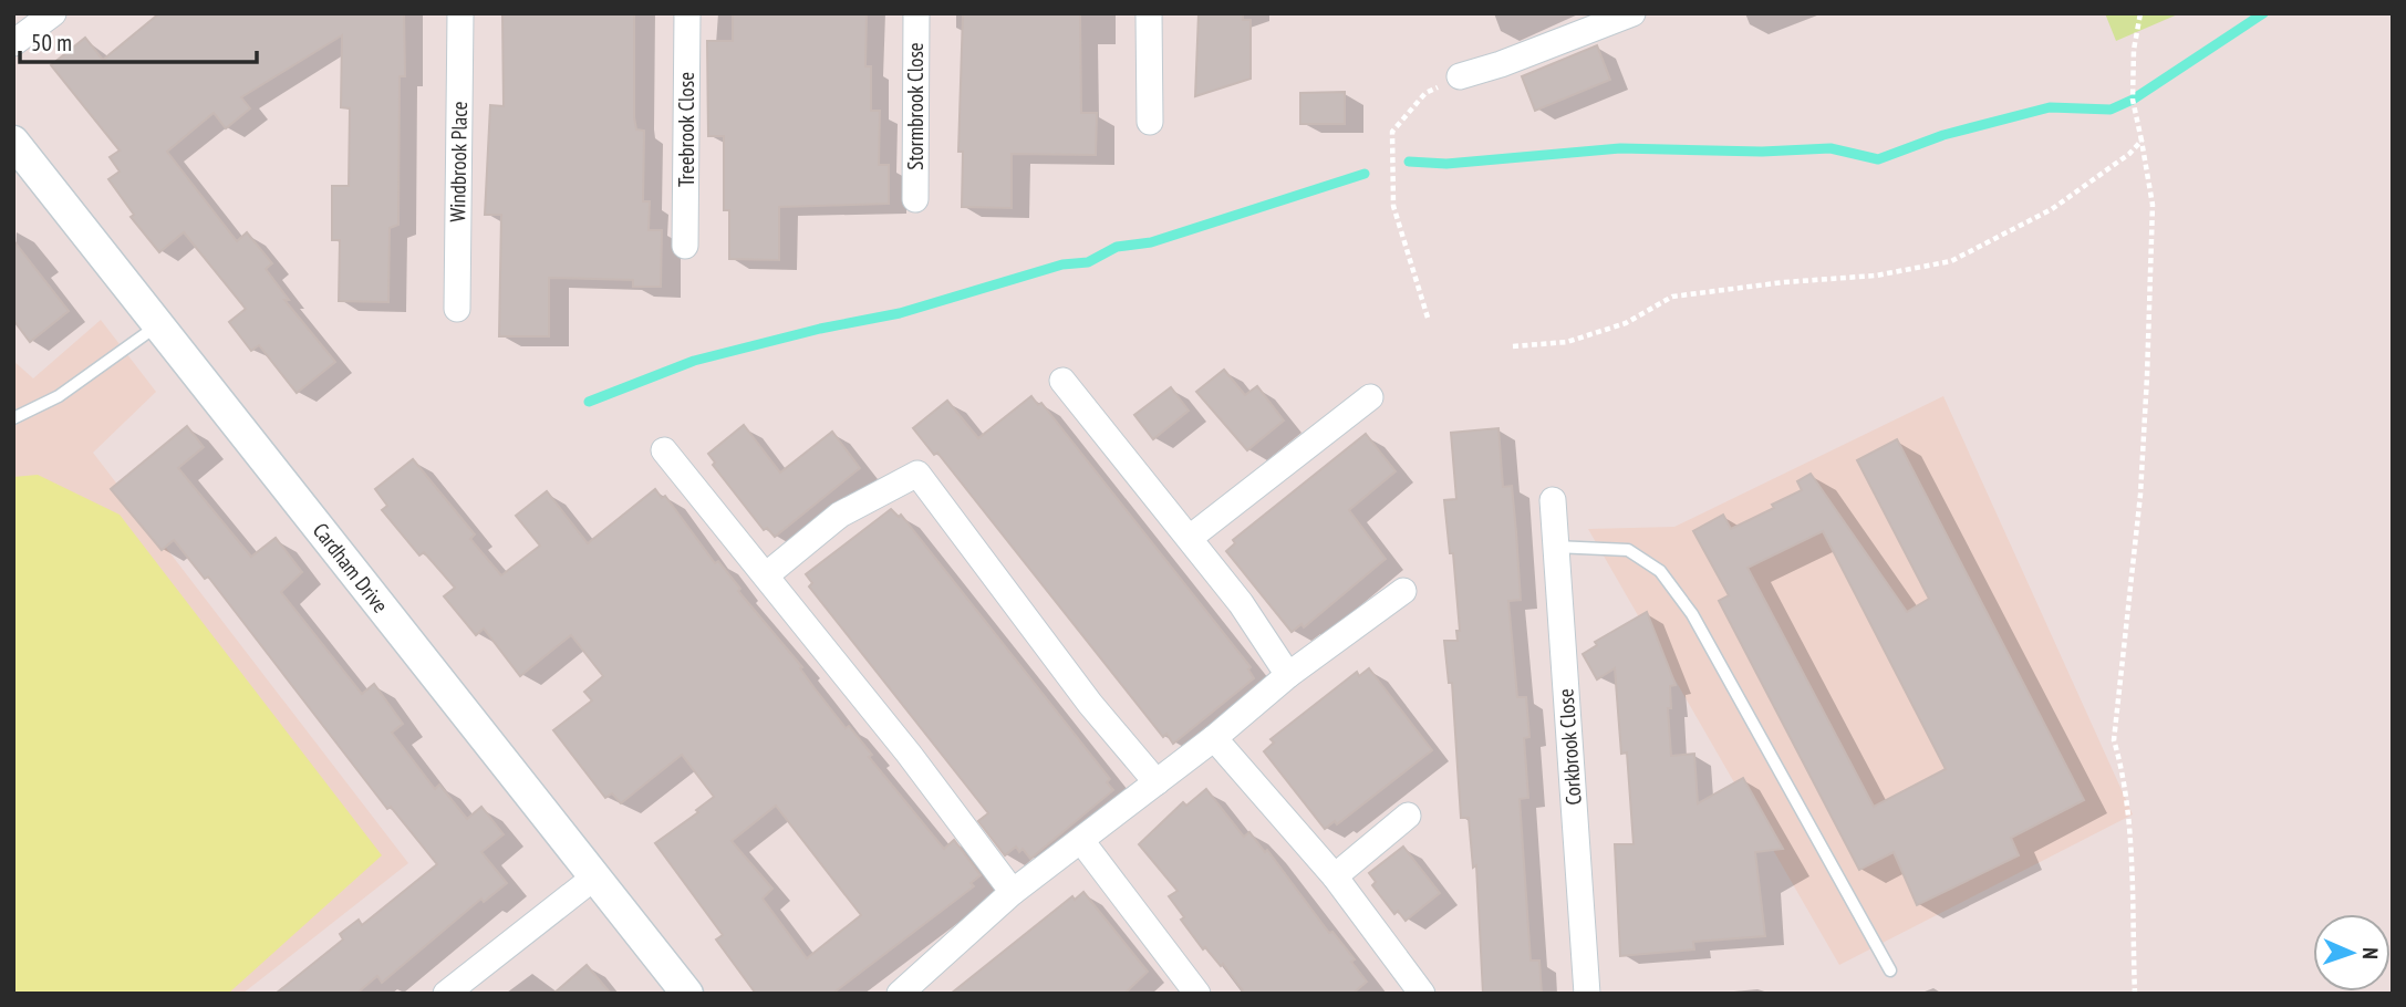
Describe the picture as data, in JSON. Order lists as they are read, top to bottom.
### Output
{
  "streets": {
    "street": [
      "Stormbrook Close",
      "Treebrook Close",
      "Windbrook Place",
      "Cardham Drive",
      "Corkbrook Close"
    ]
  },
  "scale_bar": "50 m",
  "north": "right"
}
